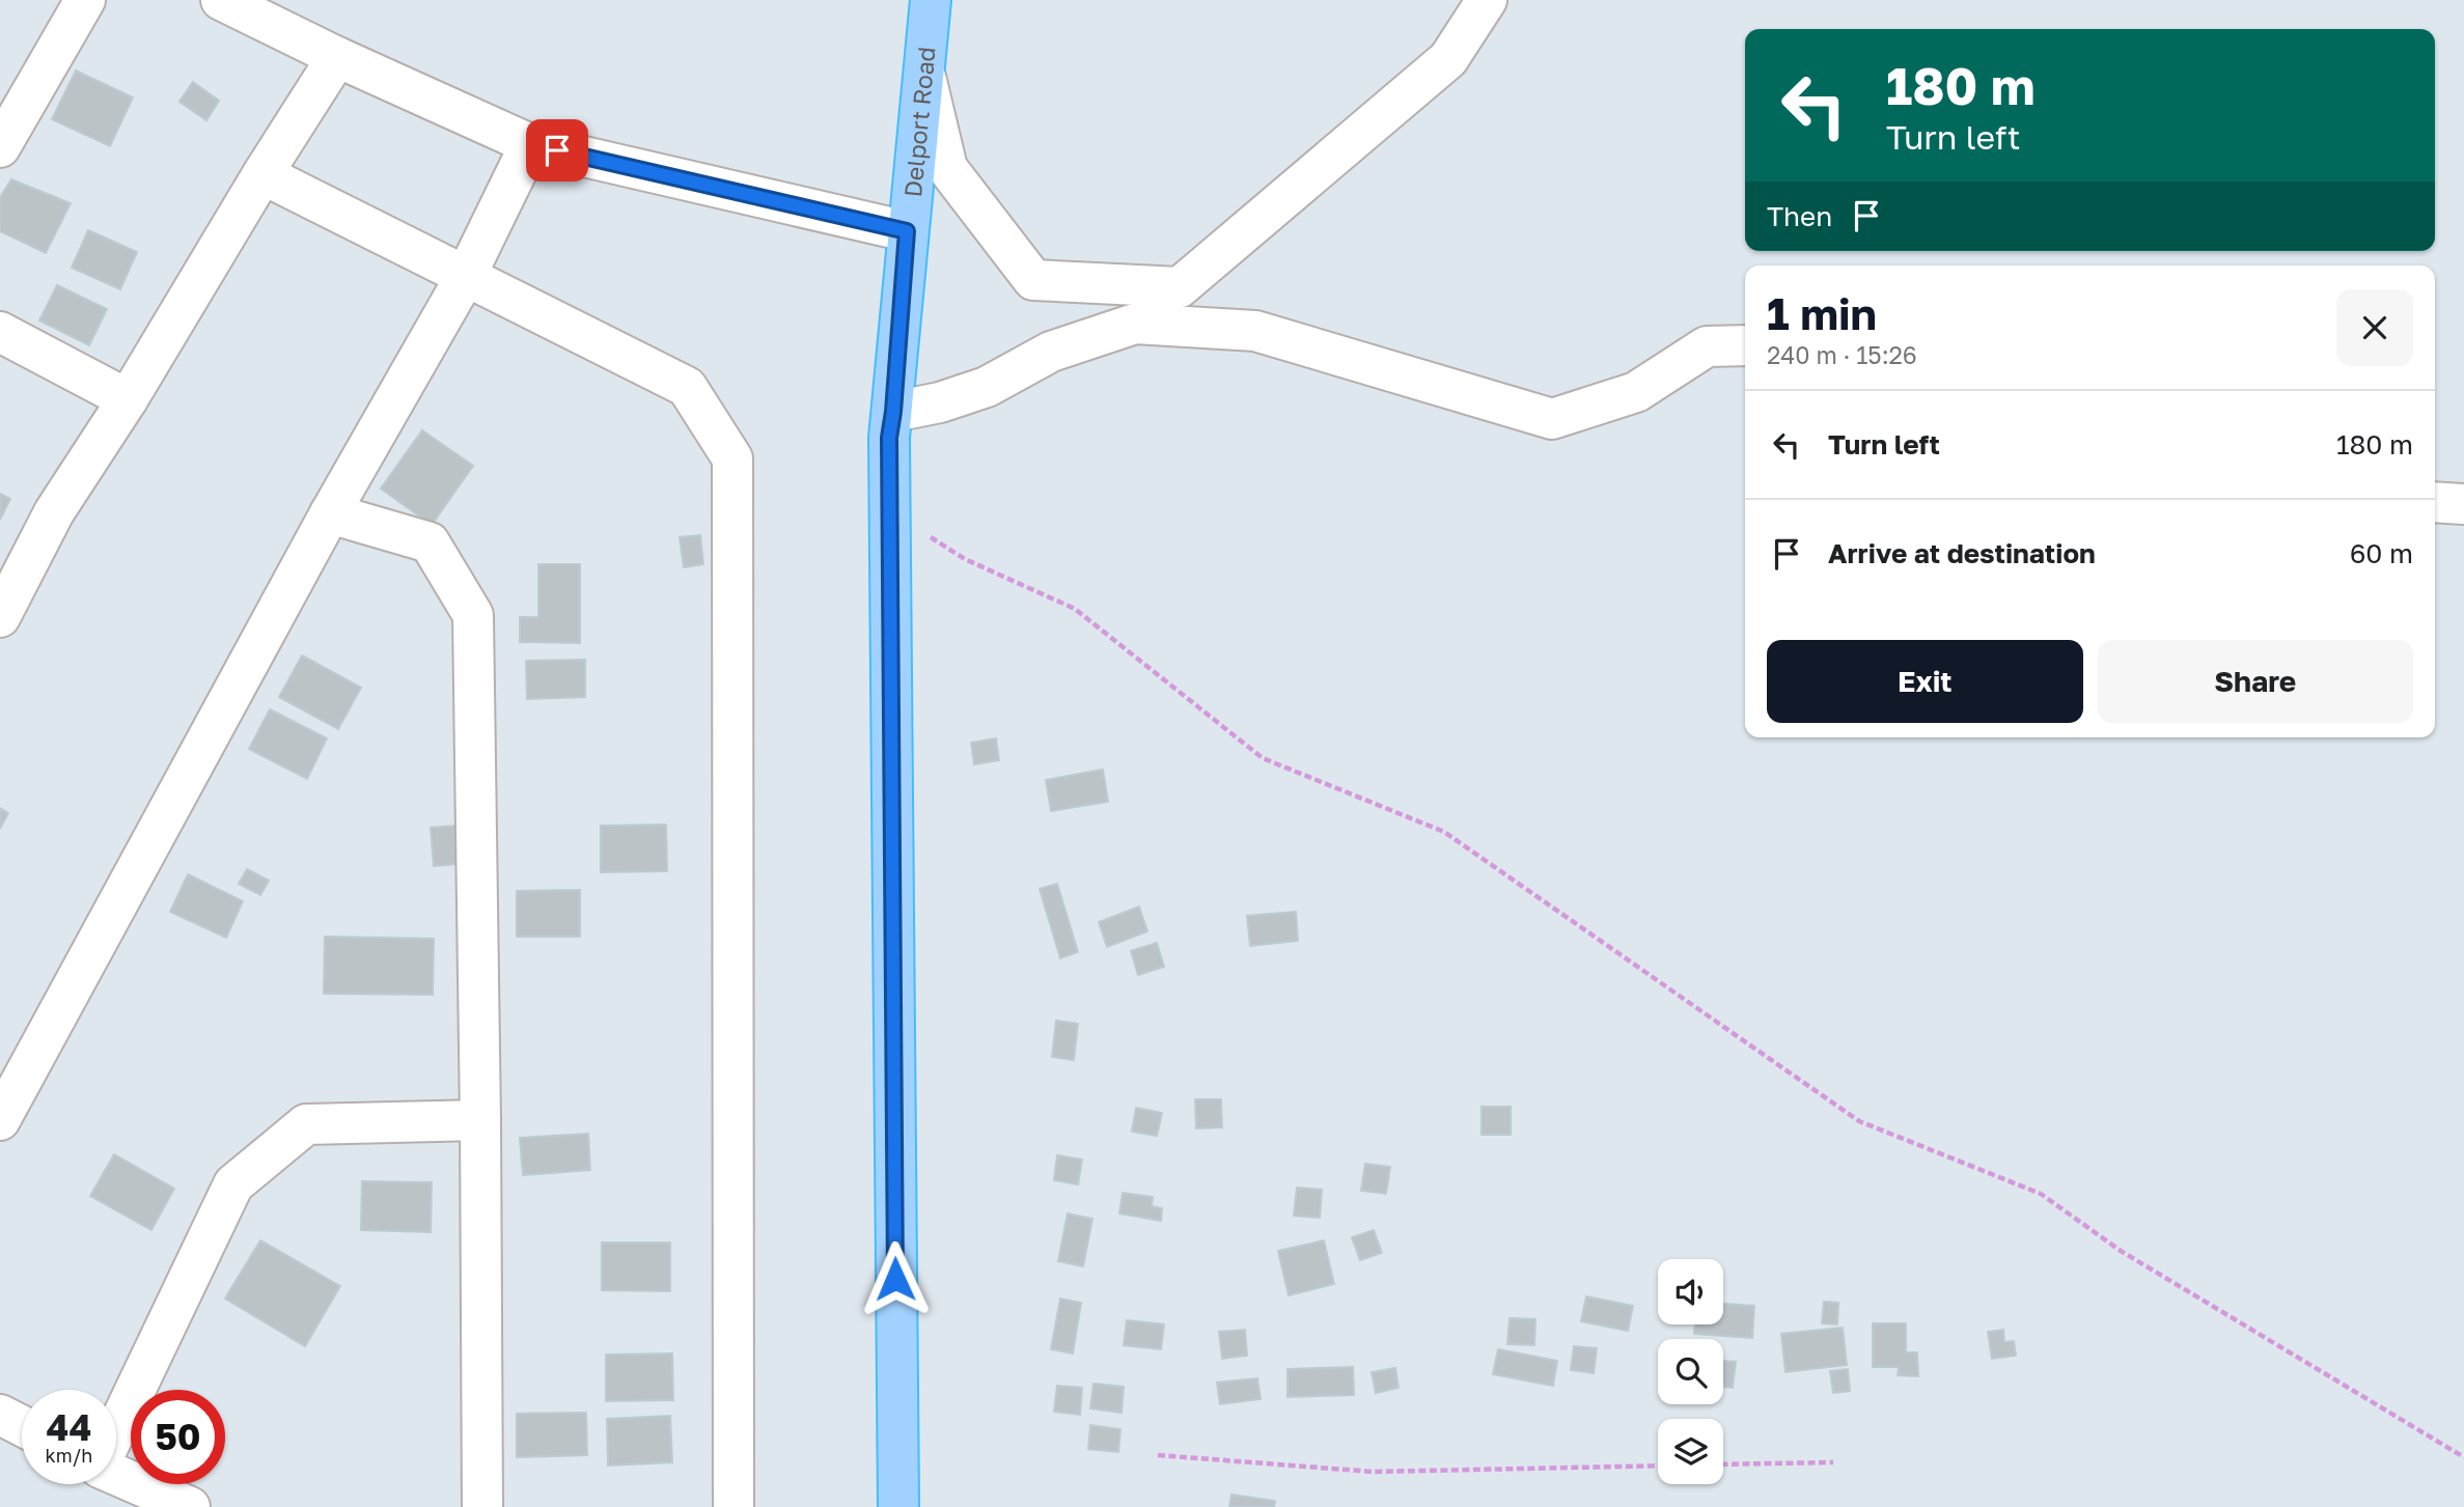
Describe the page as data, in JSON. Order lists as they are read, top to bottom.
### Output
{
  "streets": {
    "main road": ["Delport Road"]
  },
  "page": {
    "turn": ["180 m", "Turn left"],
    "then": "Then",
    "heading": ["1 min", "240 m · 15:26"],
    "list": [
      {
        "name": "Turn left",
        "value": "180 m"
      },
      {
        "name": "Arrive at destination",
        "value": "60 m"
      }
    ],
    "buttons": ["Exit", "Share"],
    "speed": "44 km/h",
    "limit": "50"
  }
}
